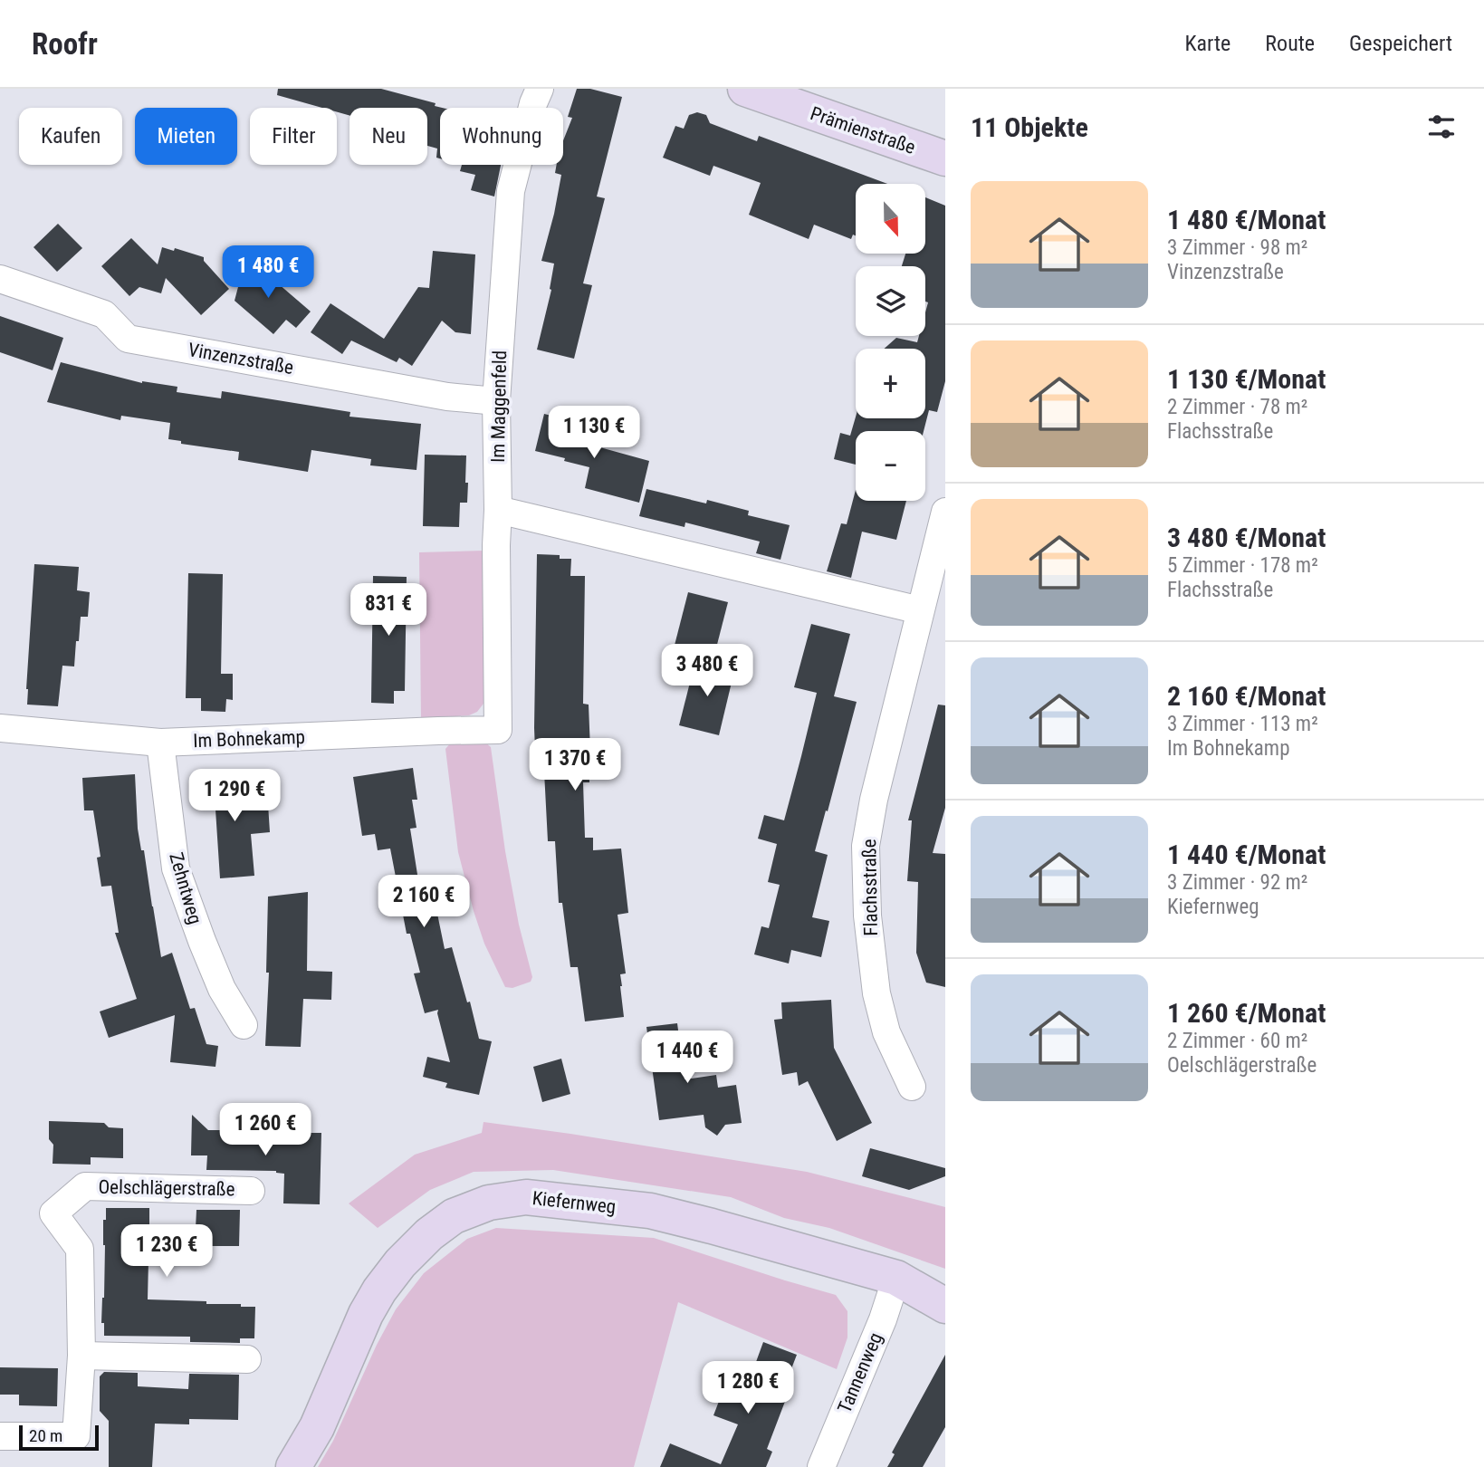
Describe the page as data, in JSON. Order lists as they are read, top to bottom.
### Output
{
  "streets": {
    "street": [
      "Prämienstraße",
      "Vinzenzstraße",
      "Im Maggenfeld",
      "Im Bohnekamp",
      "Flachsstraße",
      "Zehntweg",
      "Oelschlägerstraße",
      "Kiefernweg",
      "Tannenweg"
    ]
  },
  "crossings": [
    ["Vinzenzstraße", "Im Maggenfeld"],
    ["Im Maggenfeld", "Im Bohnekamp"],
    ["Im Bohnekamp", "Zehntweg"],
    ["Kiefernweg", "Tannenweg"]
  ],
  "scale_bar": "20 m",
  "north": "bottom",
  "page": {
    "header": "Roofr",
    "nav": ["Karte", "Route", "Gespeichert"],
    "heading": "11 Objekte",
    "chip": [
      "Kaufen",
      "Mieten",
      "Filter",
      "Neu",
      "Wohnung"
    ],
    "list": [
      {
        "name": "1 480 €/Monat",
        "note": "3 Zimmer · 98 m² · Vinzenzstraße"
      },
      {
        "name": "1 130 €/Monat",
        "note": "2 Zimmer · 78 m² · Flachsstraße"
      },
      {
        "name": "3 480 €/Monat",
        "note": "5 Zimmer · 178 m² · Flachsstraße"
      },
      {
        "name": "2 160 €/Monat",
        "note": "3 Zimmer · 113 m² · Im Bohnekamp"
      },
      {
        "name": "1 440 €/Monat",
        "note": "3 Zimmer · 92 m² · Kiefernweg"
      },
      {
        "name": "1 260 €/Monat",
        "note": "2 Zimmer · 60 m² · Oelschlägerstraße"
      }
    ],
    "map_buttons": ["+", "−"],
    "price": [
      "1 480 €",
      "1 130 €",
      "831 €",
      "3 480 €",
      "1 370 €",
      "1 290 €",
      "2 160 €",
      "1 440 €",
      "1 260 €",
      "1 230 €",
      "1 280 €"
    ],
    "scale": "20 m"
  }
}
